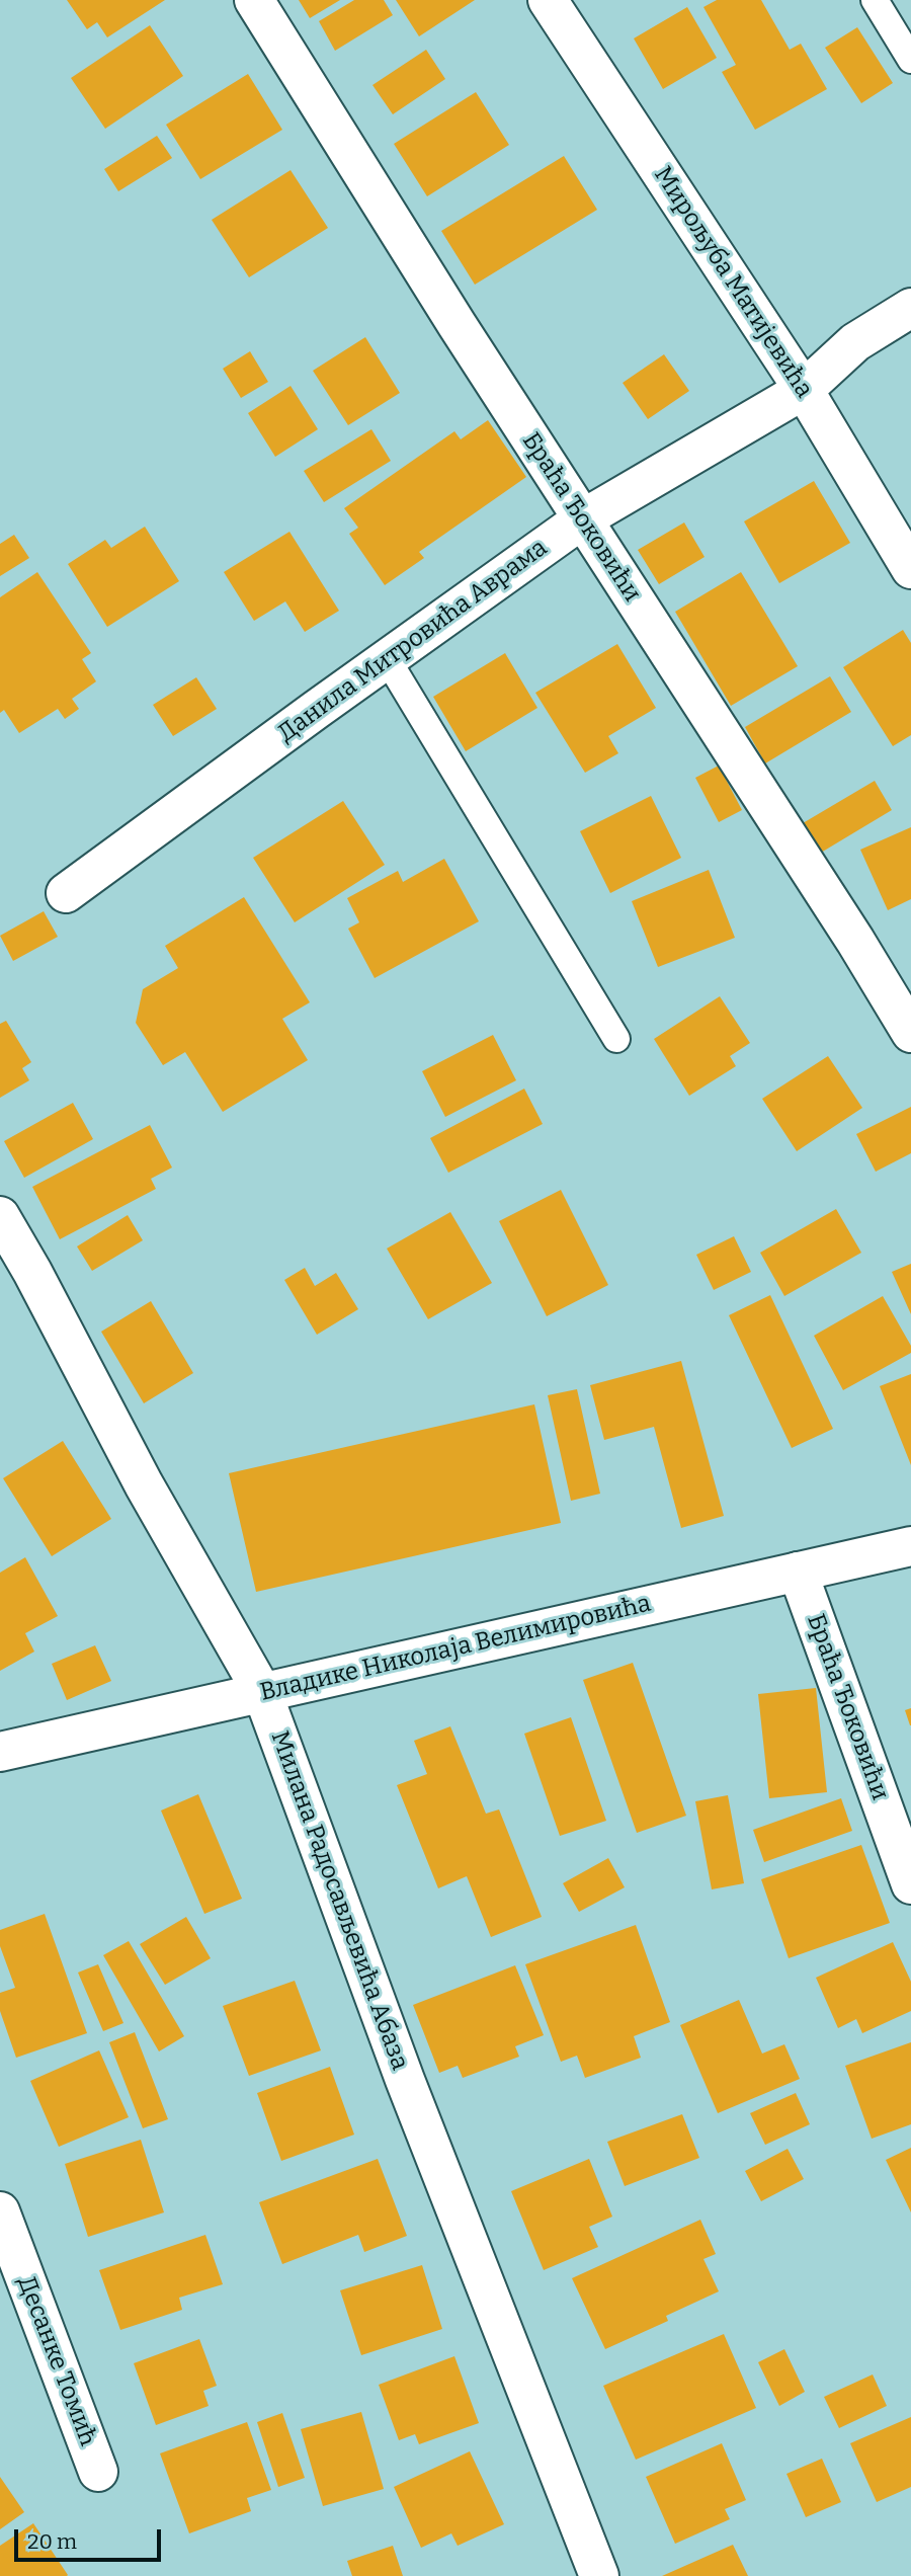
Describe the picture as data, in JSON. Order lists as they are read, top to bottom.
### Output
{
  "streets": {
    "street": [
      "Мирољуба Матијевића",
      "Браћа Ђоковићи",
      "Данила Митровића Аврама",
      "Владике Николаја Велимировића",
      "Милана Радосављевића Абаза",
      "Десанке Томић"
    ]
  },
  "crossings": [
    ["Мирољуба Матијевића", "Данила Митровића Аврама"],
    ["Браћа Ђоковићи", "Данила Митровића Аврама"],
    ["Браћа Ђоковићи", "Владике Николаја Велимировића"],
    ["Владике Николаја Велимировића", "Милана Радосављевића Абаза"]
  ],
  "scale_bar": "20 m"
}
